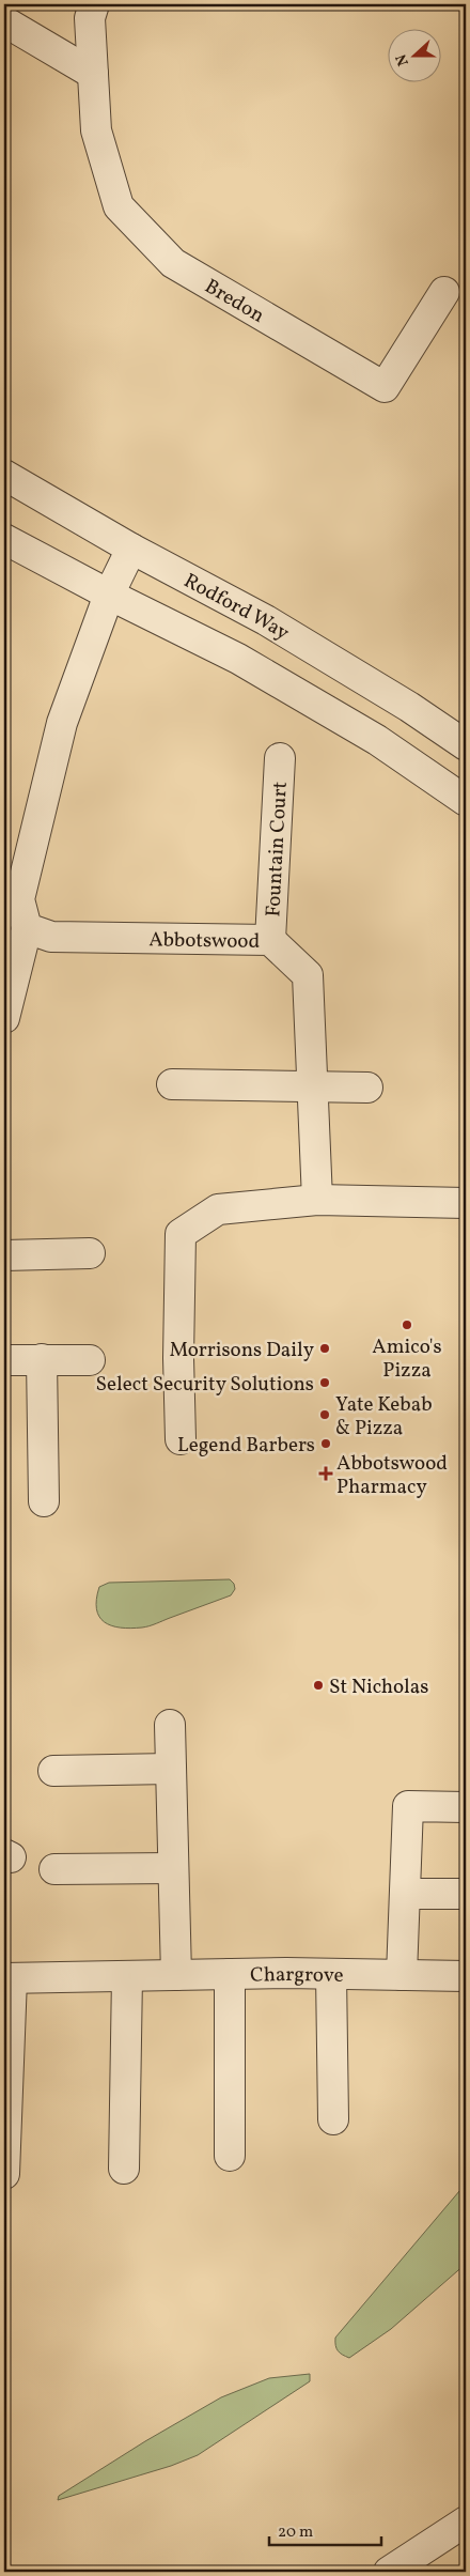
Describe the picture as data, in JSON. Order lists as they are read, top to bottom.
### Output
{
  "streets": {
    "street": [
      "Bredon",
      "Rodford Way",
      "Fountain Court",
      "Abbotswood",
      "Chargrove"
    ]
  },
  "crossings": [
    ["Fountain Court", "Abbotswood"]
  ],
  "places": {
    "other": [
      "Amico's Pizza",
      "Morrisons Daily",
      "Select Security Solutions",
      "Yate Kebab & Pizza",
      "Legend Barbers",
      "St Nicholas"
    ],
    "health": ["Abbotswood Pharmacy"]
  },
  "scale_bar": "20 m",
  "north": "left"
}
